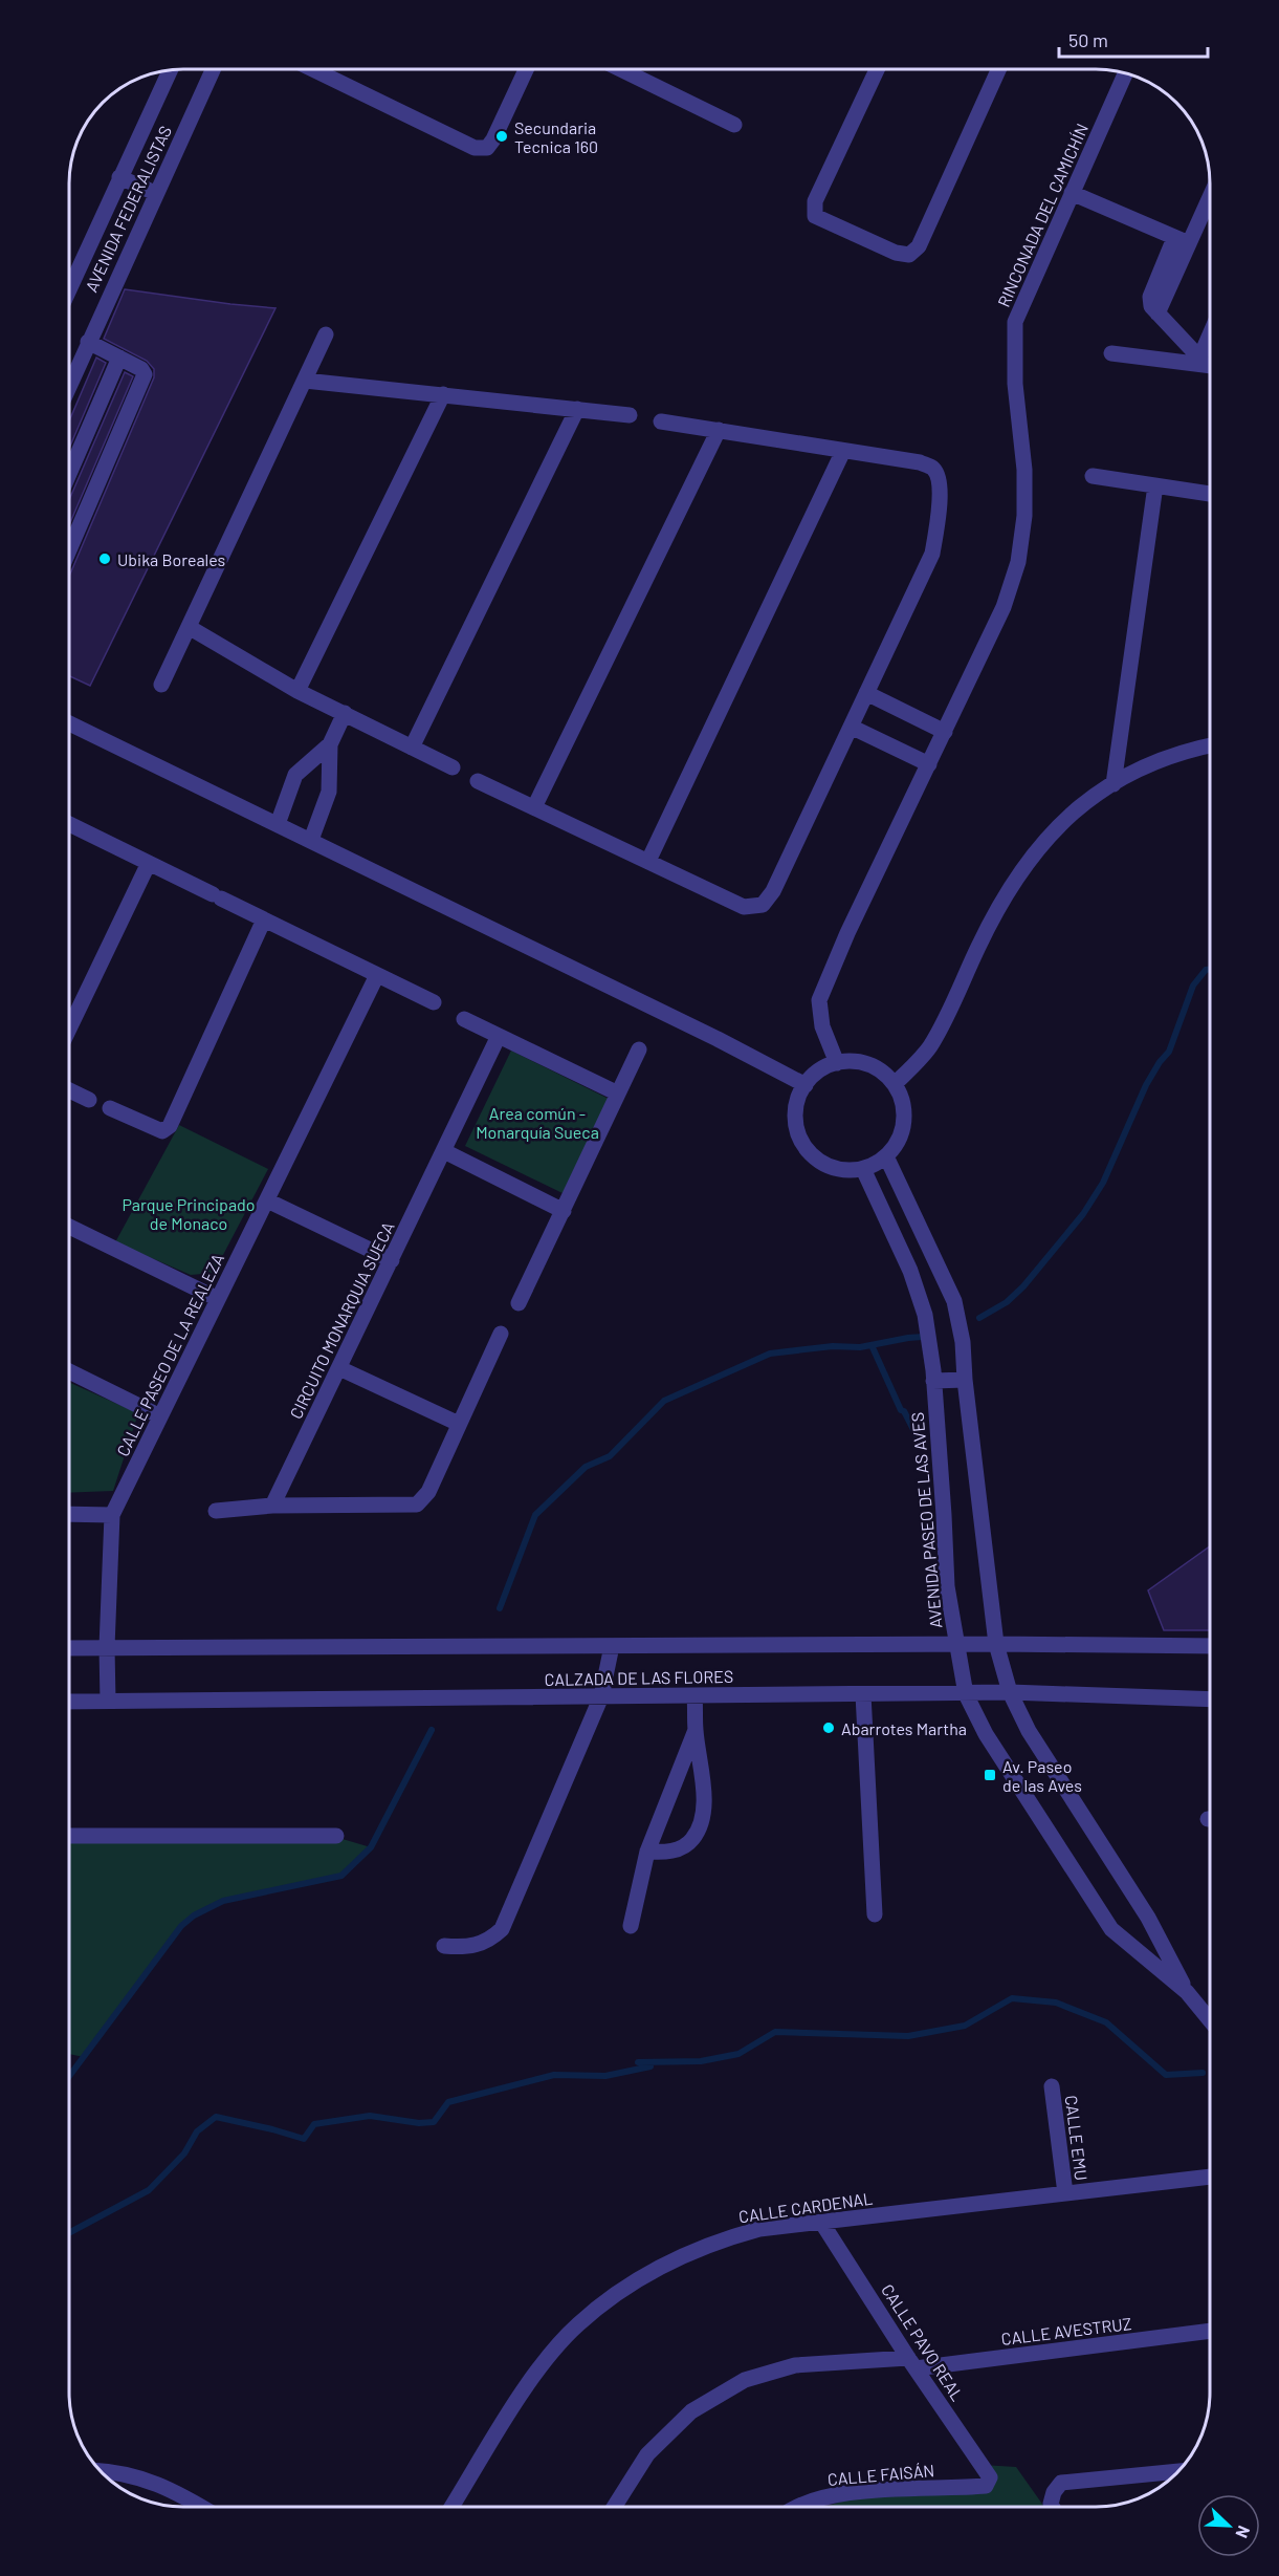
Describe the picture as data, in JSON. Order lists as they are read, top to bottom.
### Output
{
  "streets": {
    "street": [
      "AVENIDA FEDERALISTAS",
      "RINCONADA DEL CAMICHÍN",
      "CIRCUITO MONARQUIA SUECA",
      "CALLE PASEO DE LA REALEZA",
      "AVENIDA PASEO DE LAS AVES",
      "CALZADA DE LAS FLORES",
      "CALLE EMU",
      "CALLE CARDENAL",
      "CALLE AVESTRUZ",
      "CALLE PAVO REAL",
      "CALLE FAISÁN"
    ]
  },
  "crossings": [
    ["RINCONADA DEL CAMICHÍN", "AVENIDA PASEO DE LAS AVES"],
    ["CALLE PASEO DE LA REALEZA", "CALZADA DE LAS FLORES"],
    ["AVENIDA PASEO DE LAS AVES", "CALZADA DE LAS FLORES"],
    ["CALLE EMU", "CALLE CARDENAL"],
    ["CALLE CARDENAL", "CALLE PAVO REAL"],
    ["CALLE AVESTRUZ", "CALLE PAVO REAL"],
    ["CALLE PAVO REAL", "CALLE FAISÁN"]
  ],
  "parks": ["Area común - Monarquía Sueca", "Parque Principado de Monaco"],
  "places": {
    "other": ["Secundaria Tecnica 160", "Ubika Boreales", "Abarrotes Martha"],
    "transit": ["Av. Paseo de las Aves"]
  },
  "scale_bar": "50 m",
  "north": "bottom right"
}
